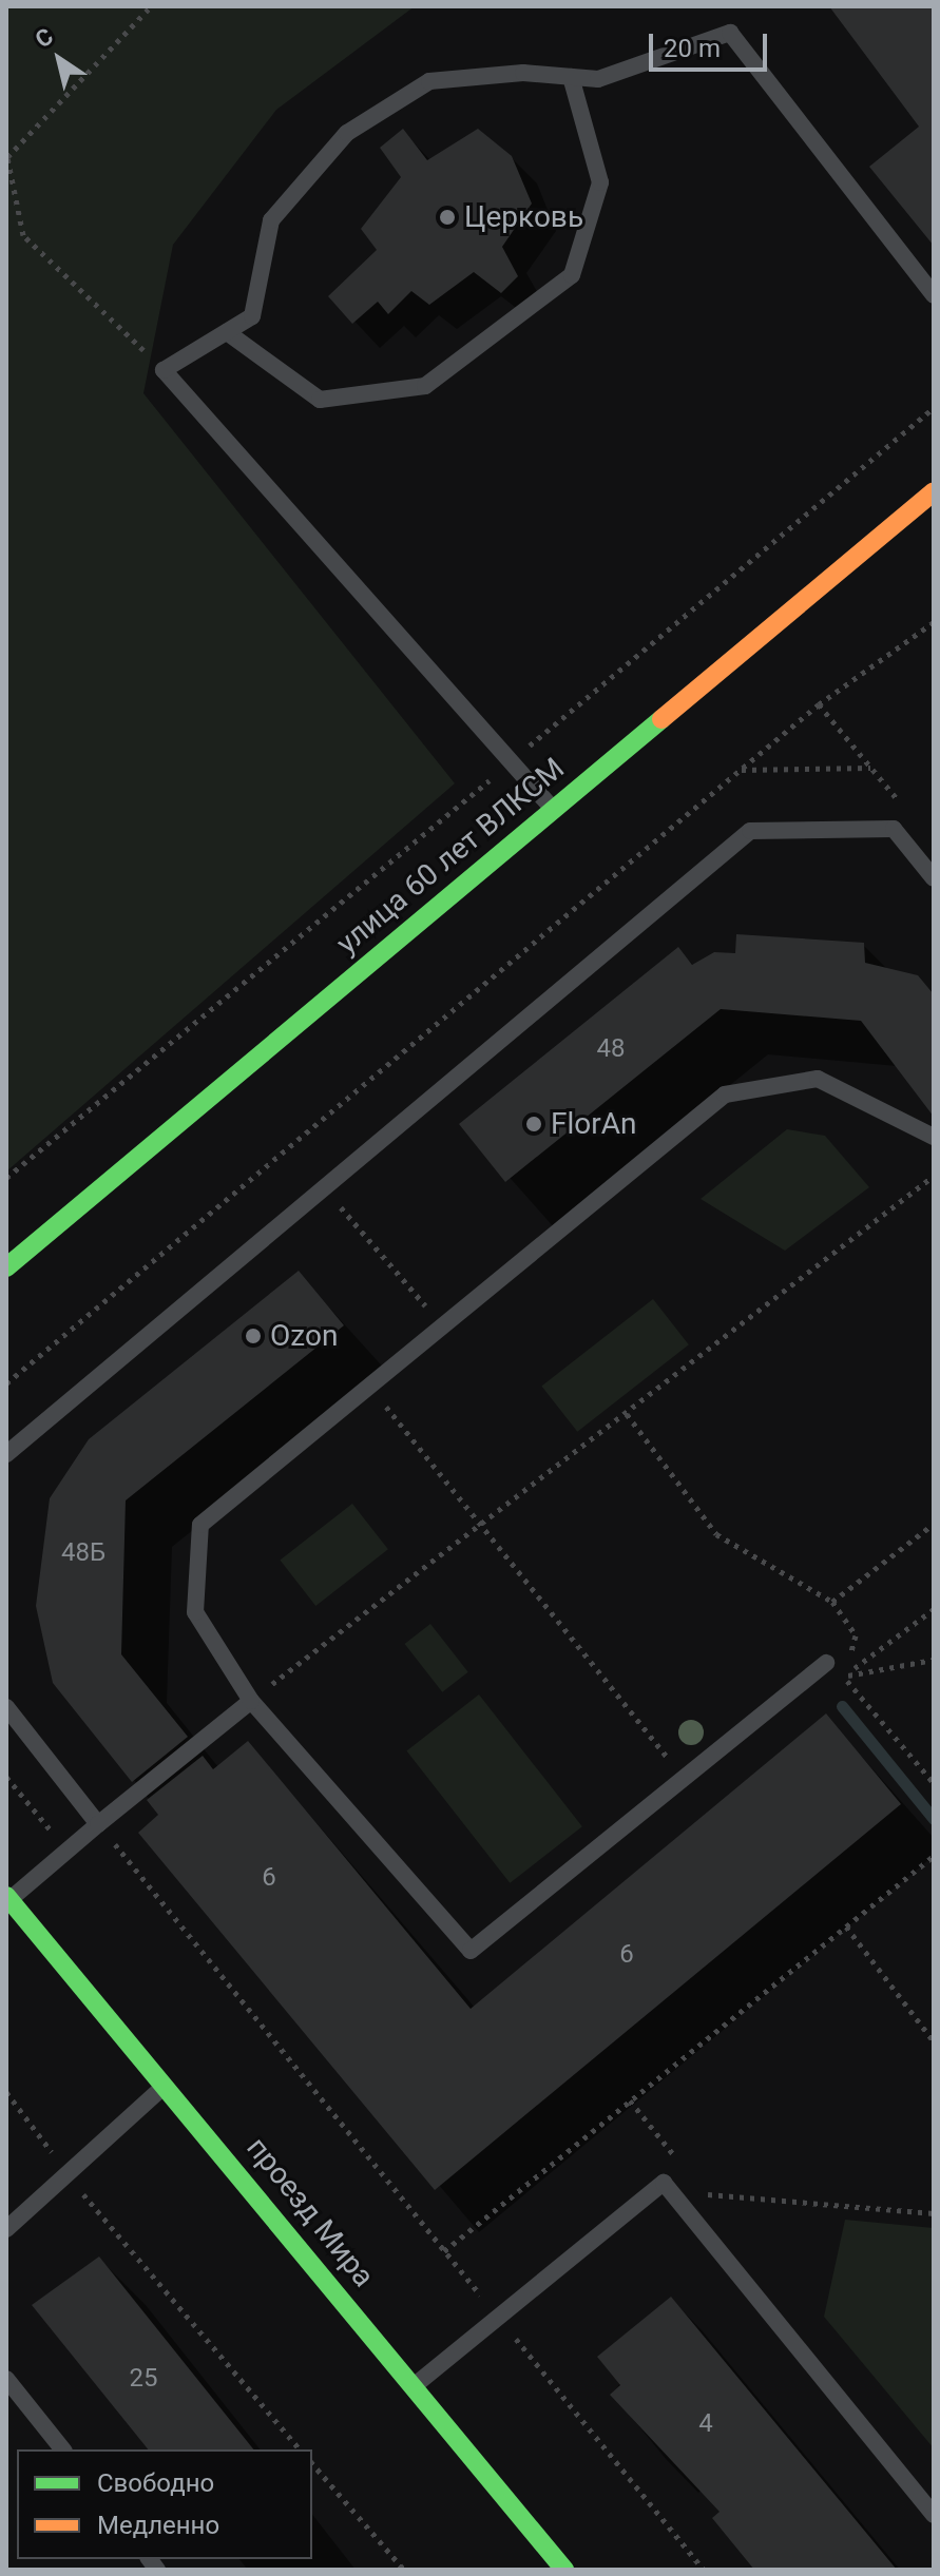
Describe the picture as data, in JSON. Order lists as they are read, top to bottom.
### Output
{
  "streets": {
    "street": ["улица 60 лет ВЛКСМ", "проезд Мира"]
  },
  "places": ["Церковь", "FlorAn", "Ozon"],
  "house_numbers": [
    "48",
    "48Б",
    "6",
    "6",
    "25",
    "4"
  ],
  "legend": ["Свободно", "Медленно"],
  "scale_bar": "20 m",
  "north": "top left"
}
